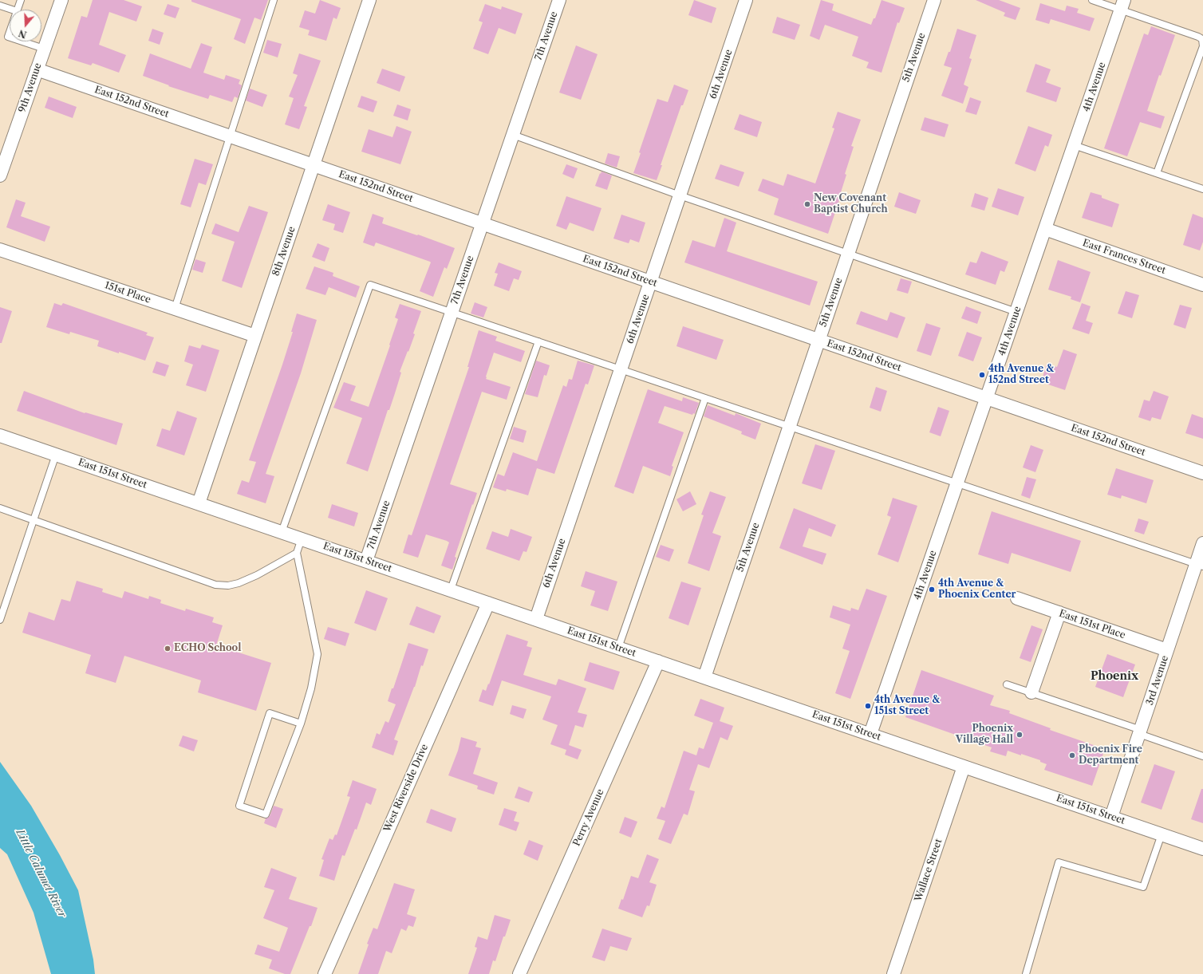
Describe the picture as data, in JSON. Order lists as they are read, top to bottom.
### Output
{
  "streets": {
    "street": [
      "7th Avenue",
      "5th Avenue",
      "6th Avenue",
      "4th Avenue",
      "9th Avenue",
      "East 152nd Street",
      "8th Avenue",
      "East Frances Street",
      "151st Place",
      "East 151st Street",
      "East 151st Place",
      "3rd Avenue",
      "West Riverside Drive",
      "Perry Avenue",
      "Wallace Street"
    ]
  },
  "crossings": [
    ["7th Avenue", "East 152nd Street"],
    ["7th Avenue", "East 151st Street"],
    ["5th Avenue", "East 152nd Street"],
    ["5th Avenue", "East 151st Street"],
    ["6th Avenue", "East 152nd Street"],
    ["6th Avenue", "East 151st Street"],
    ["4th Avenue", "East 152nd Street"],
    ["4th Avenue", "East Frances Street"],
    ["4th Avenue", "East 151st Street"],
    ["9th Avenue", "East 152nd Street"],
    ["East 152nd Street", "8th Avenue"],
    ["8th Avenue", "151st Place"],
    ["8th Avenue", "East 151st Street"],
    ["East 151st Street", "3rd Avenue"],
    ["East 151st Street", "West Riverside Drive"],
    ["East 151st Street", "Perry Avenue"],
    ["East 151st Street", "Wallace Street"],
    ["East 151st Place", "3rd Avenue"]
  ],
  "districts": ["Phoenix"],
  "water": ["Little Calumet River"],
  "places": [
    "New Covenant Baptist Church",
    "4th Avenue & 152nd Street",
    "4th Avenue & Phoenix Center",
    "ECHO School",
    "4th Avenue & 151st Street",
    "Phoenix Village Hall",
    "Phoenix Fire Department"
  ],
  "north": "bottom"
}
